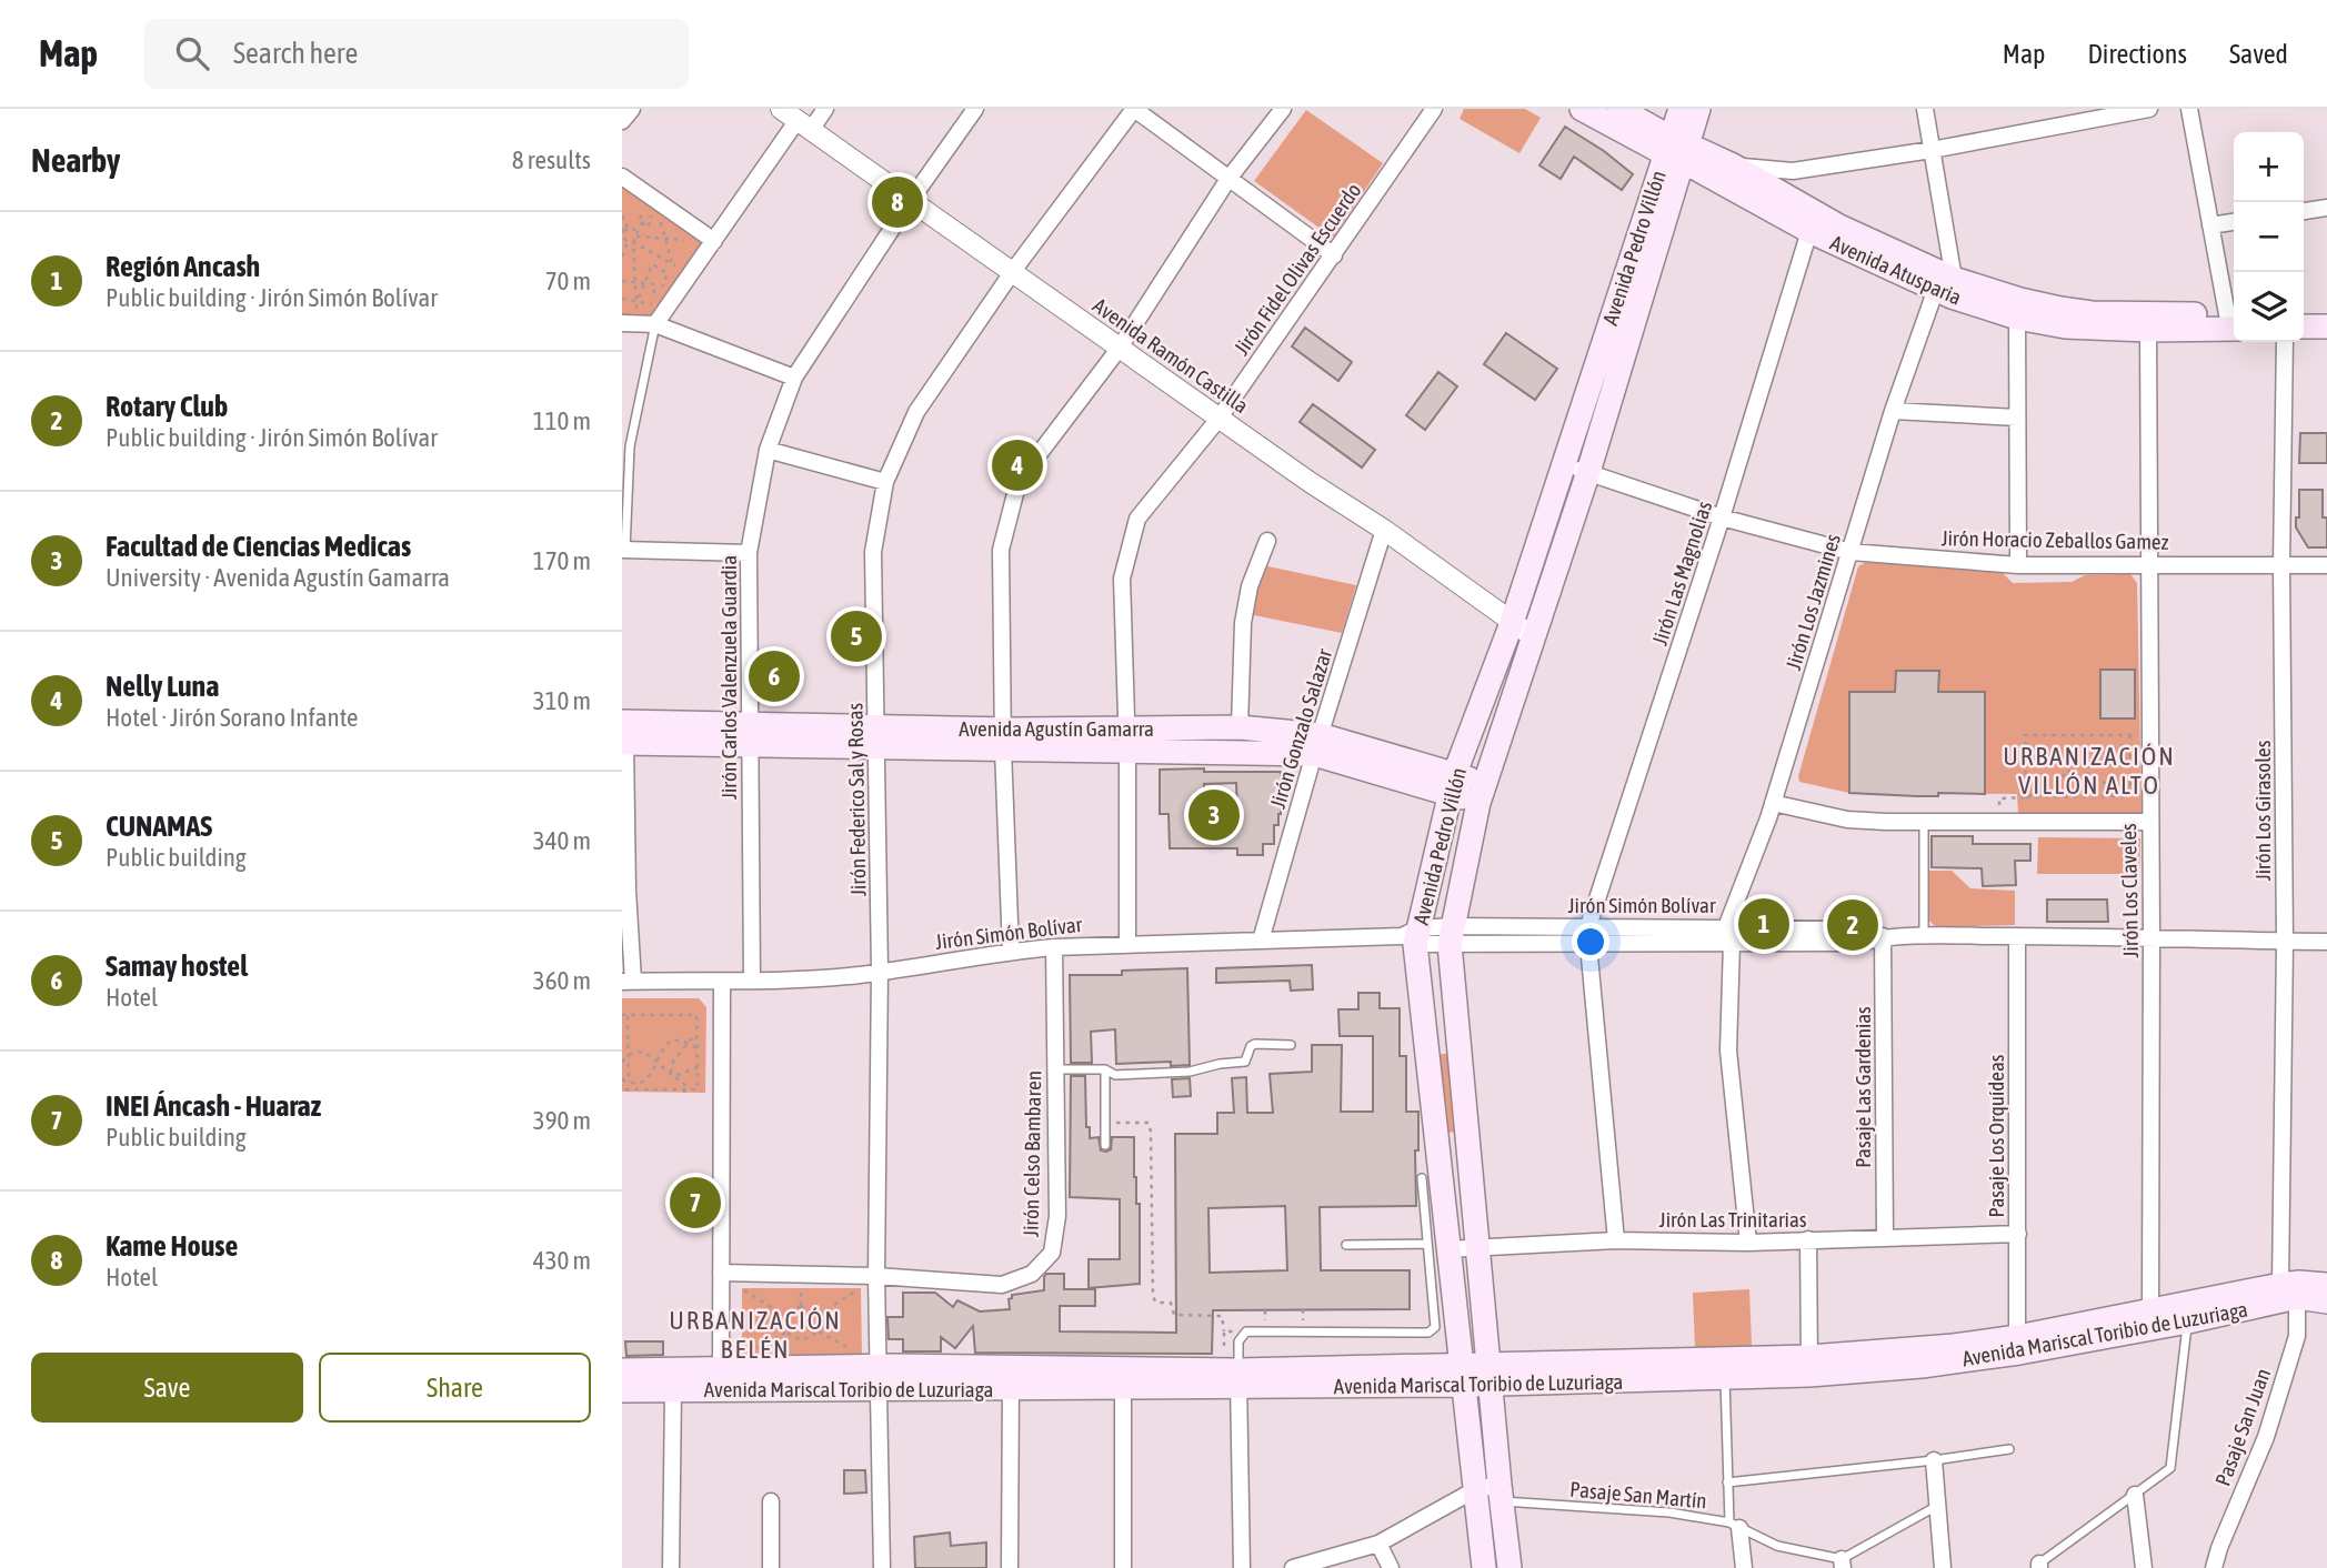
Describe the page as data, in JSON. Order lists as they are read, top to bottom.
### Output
{
  "streets": {
    "main road": [
      "Avenida Pedro Villón",
      "Avenida Atusparia",
      "Avenida Agustín Gamarra",
      "Avenida Mariscal Toribio de Luzuriaga"
    ],
    "street": [
      "Jirón Fidel Olivas Escuerdo",
      "Avenida Ramón Castilla",
      "Jirón Horacio Zeballos Gamez",
      "Jirón Las Magnolias",
      "Jirón Los Jazmines",
      "Jirón Carlos Valenzuela Guardia",
      "Jirón Gonzalo Salazar",
      "Jirón Federico Sal y Rosas",
      "Jirón Los Girasoles",
      "Jirón Los Claveles",
      "Jirón Simón Bolívar",
      "Pasaje Las Gardenias",
      "Pasaje Los Orquídeas",
      "Jirón Celso Bambaren",
      "Jirón Las Trinitarias",
      "Pasaje San Juan"
    ],
    "lane": ["Pasaje San Martín"]
  },
  "crossings": [
    ["Avenida Pedro Villón", "Avenida Atusparia"],
    ["Avenida Pedro Villón", "Avenida Ramón Castilla"],
    ["Avenida Pedro Villón", "Jirón Horacio Zeballos Gamez"],
    ["Avenida Pedro Villón", "Avenida Agustín Gamarra"],
    ["Avenida Pedro Villón", "Jirón Simón Bolívar"],
    ["Avenida Pedro Villón", "Jirón Las Trinitarias"],
    ["Avenida Pedro Villón", "Avenida Mariscal Toribio de Luzuriaga"],
    ["Avenida Pedro Villón", "Pasaje San Martín"],
    ["Jirón Fidel Olivas Escuerdo", "Avenida Ramón Castilla"],
    ["Jirón Fidel Olivas Escuerdo", "Avenida Agustín Gamarra"],
    ["Jirón Fidel Olivas Escuerdo", "Jirón Simón Bolívar"],
    ["Avenida Atusparia", "Jirón Las Magnolias"],
    ["Avenida Atusparia", "Jirón Los Jazmines"],
    ["Avenida Atusparia", "Jirón Los Claveles"],
    ["Avenida Ramón Castilla", "Jirón Carlos Valenzuela Guardia"],
    ["Avenida Ramón Castilla", "Jirón Gonzalo Salazar"],
    ["Avenida Ramón Castilla", "Jirón Federico Sal y Rosas"],
    ["Jirón Horacio Zeballos Gamez", "Jirón Las Magnolias"],
    ["Jirón Horacio Zeballos Gamez", "Jirón Los Jazmines"],
    ["Jirón Horacio Zeballos Gamez", "Jirón Los Girasoles"],
    ["Jirón Horacio Zeballos Gamez", "Jirón Los Claveles"],
    ["Jirón Las Magnolias", "Jirón Simón Bolívar"],
    ["Jirón Los Jazmines", "Jirón Simón Bolívar"],
    ["Jirón Los Jazmines", "Jirón Las Trinitarias"],
    ["Jirón Carlos Valenzuela Guardia", "Avenida Agustín Gamarra"],
    ["Jirón Carlos Valenzuela Guardia", "Jirón Simón Bolívar"],
    ["Avenida Agustín Gamarra", "Jirón Gonzalo Salazar"],
    ["Avenida Agustín Gamarra", "Jirón Federico Sal y Rosas"],
    ["Jirón Gonzalo Salazar", "Jirón Simón Bolívar"],
    ["Jirón Federico Sal y Rosas", "Jirón Simón Bolívar"],
    ["Jirón Federico Sal y Rosas", "Jirón Celso Bambaren"],
    ["Jirón Federico Sal y Rosas", "Avenida Mariscal Toribio de Luzuriaga"],
    ["Jirón Los Girasoles", "Jirón Simón Bolívar"],
    ["Jirón Los Girasoles", "Avenida Mariscal Toribio de Luzuriaga"],
    ["Jirón Los Girasoles", "Pasaje San Juan"],
    ["Jirón Los Claveles", "Jirón Simón Bolívar"],
    ["Jirón Los Claveles", "Avenida Mariscal Toribio de Luzuriaga"],
    ["Jirón Simón Bolívar", "Pasaje Las Gardenias"],
    ["Jirón Simón Bolívar", "Pasaje Los Orquídeas"],
    ["Jirón Simón Bolívar", "Jirón Celso Bambaren"],
    ["Pasaje Las Gardenias", "Jirón Las Trinitarias"],
    ["Pasaje Los Orquídeas", "Jirón Las Trinitarias"],
    ["Pasaje Los Orquídeas", "Avenida Mariscal Toribio de Luzuriaga"],
    ["Avenida Mariscal Toribio de Luzuriaga", "Pasaje San Juan"]
  ],
  "districts": ["URBANIZACIÓN VILLÓN ALTO", "URBANIZACIÓN BELÉN"],
  "page": {
    "header": "Map",
    "search": "Search here",
    "nav": ["Map", "Directions", "Saved"],
    "heading": ["Nearby", "8 results"],
    "map_buttons": ["+", "−"],
    "pins": [
      "8",
      "4",
      "5",
      "6",
      "3",
      "1",
      "2",
      "7"
    ],
    "list": [
      {
        "mark": "1",
        "name": "Región Ancash",
        "note": "Public building · Jirón Simón Bolívar",
        "value": "70 m"
      },
      {
        "mark": "2",
        "name": "Rotary Club",
        "note": "Public building · Jirón Simón Bolívar",
        "value": "110 m"
      },
      {
        "mark": "3",
        "name": "Facultad de Ciencias Medicas",
        "note": "University · Avenida Agustín Gamarra",
        "value": "170 m"
      },
      {
        "mark": "4",
        "name": "Nelly Luna",
        "note": "Hotel · Jirón Sorano Infante",
        "value": "310 m"
      },
      {
        "mark": "5",
        "name": "CUNAMAS",
        "note": "Public building",
        "value": "340 m"
      },
      {
        "mark": "6",
        "name": "Samay hostel",
        "note": "Hotel",
        "value": "360 m"
      },
      {
        "mark": "7",
        "name": "INEI Áncash - Huaraz",
        "note": "Public building",
        "value": "390 m"
      },
      {
        "mark": "8",
        "name": "Kame House",
        "note": "Hotel",
        "value": "430 m"
      }
    ],
    "buttons": ["Save", "Share"]
  }
}
